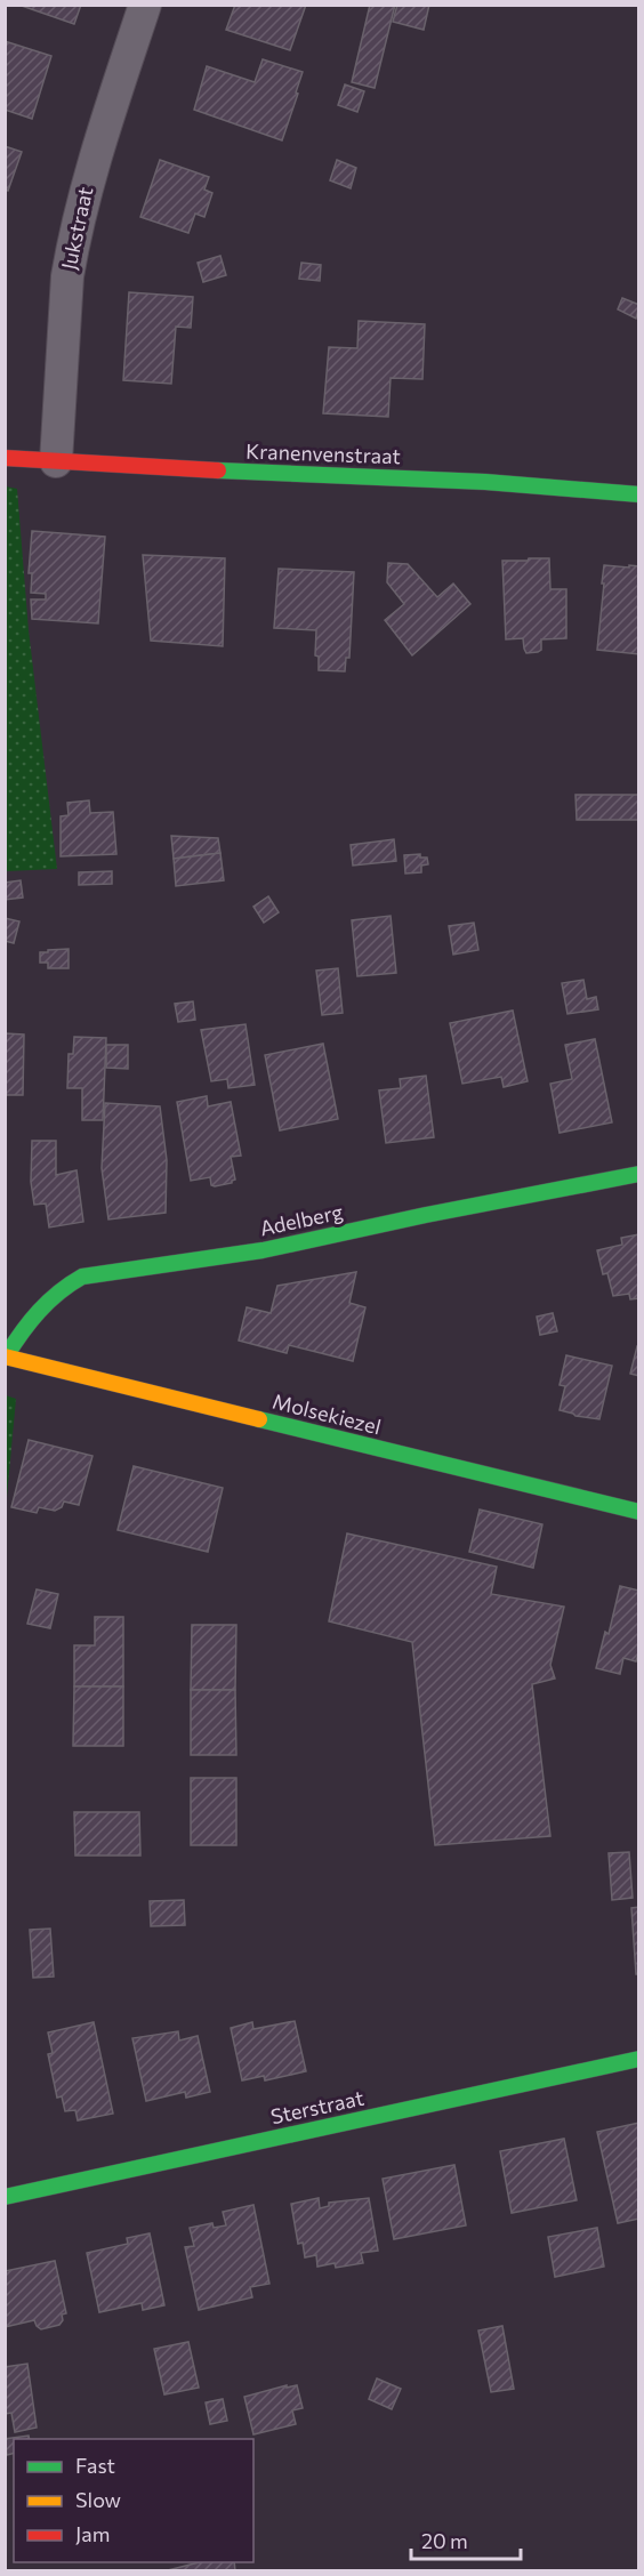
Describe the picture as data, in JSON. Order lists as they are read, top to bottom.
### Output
{
  "streets": {
    "street": [
      "Jukstraat",
      "Kranenvenstraat",
      "Adelberg",
      "Molsekiezel",
      "Sterstraat"
    ]
  },
  "crossings": [
    ["Jukstraat", "Kranenvenstraat"],
    ["Adelberg", "Molsekiezel"]
  ],
  "legend": ["Fast", "Slow", "Jam"],
  "scale_bar": "20 m"
}
